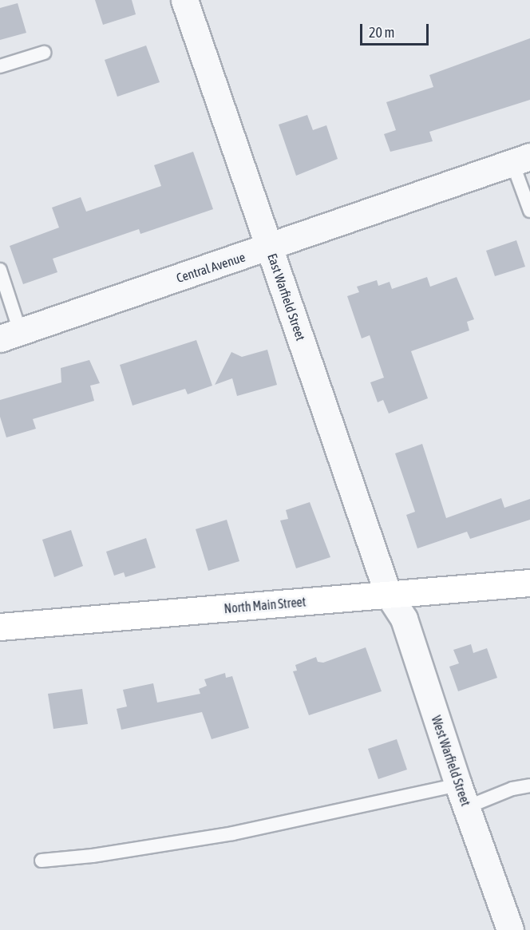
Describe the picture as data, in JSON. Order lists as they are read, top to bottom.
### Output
{
  "streets": {
    "street": [
      "Central Avenue",
      "East Warfield Street",
      "North Main Street",
      "West Warfield Street"
    ]
  },
  "crossings": [
    ["Central Avenue", "East Warfield Street"],
    ["East Warfield Street", "North Main Street"],
    ["East Warfield Street", "West Warfield Street"],
    ["North Main Street", "West Warfield Street"]
  ],
  "scale_bar": "20 m"
}
